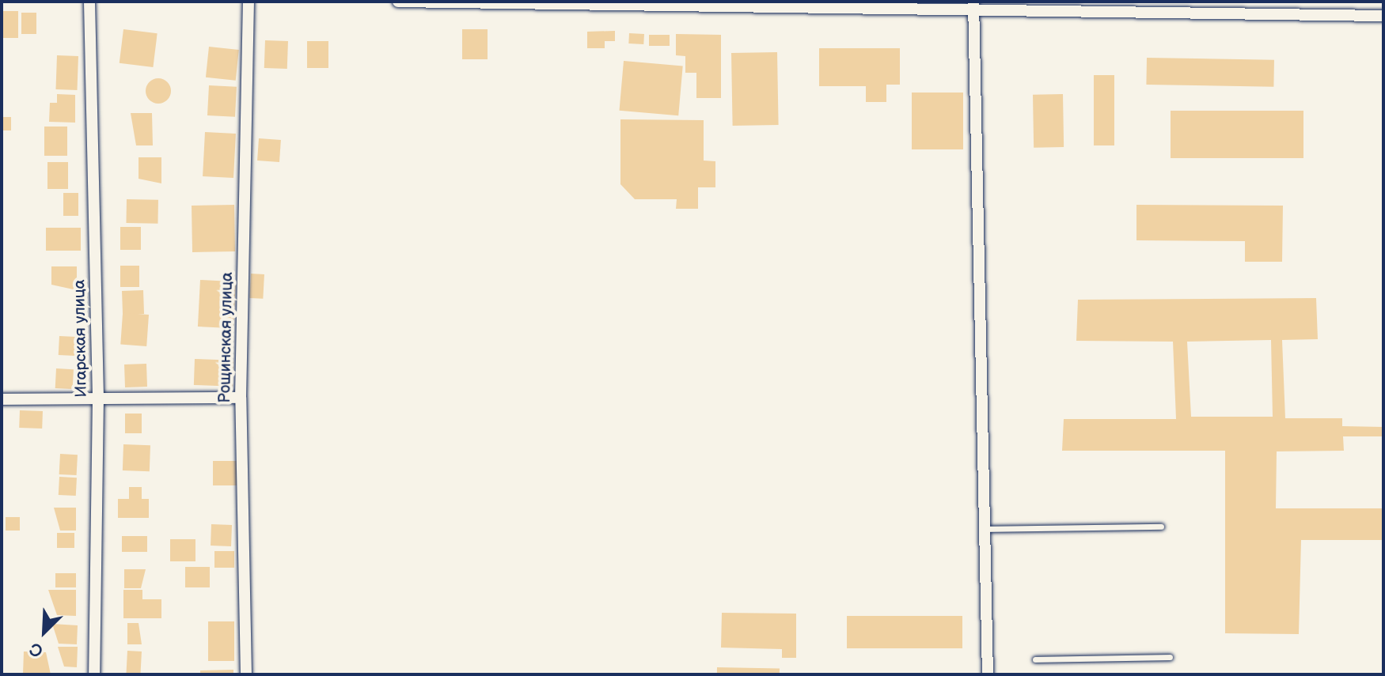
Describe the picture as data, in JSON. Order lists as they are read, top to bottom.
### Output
{
  "streets": {
    "street": ["Рощинская улица", "Игарская улица"]
  },
  "north": "bottom left"
}
